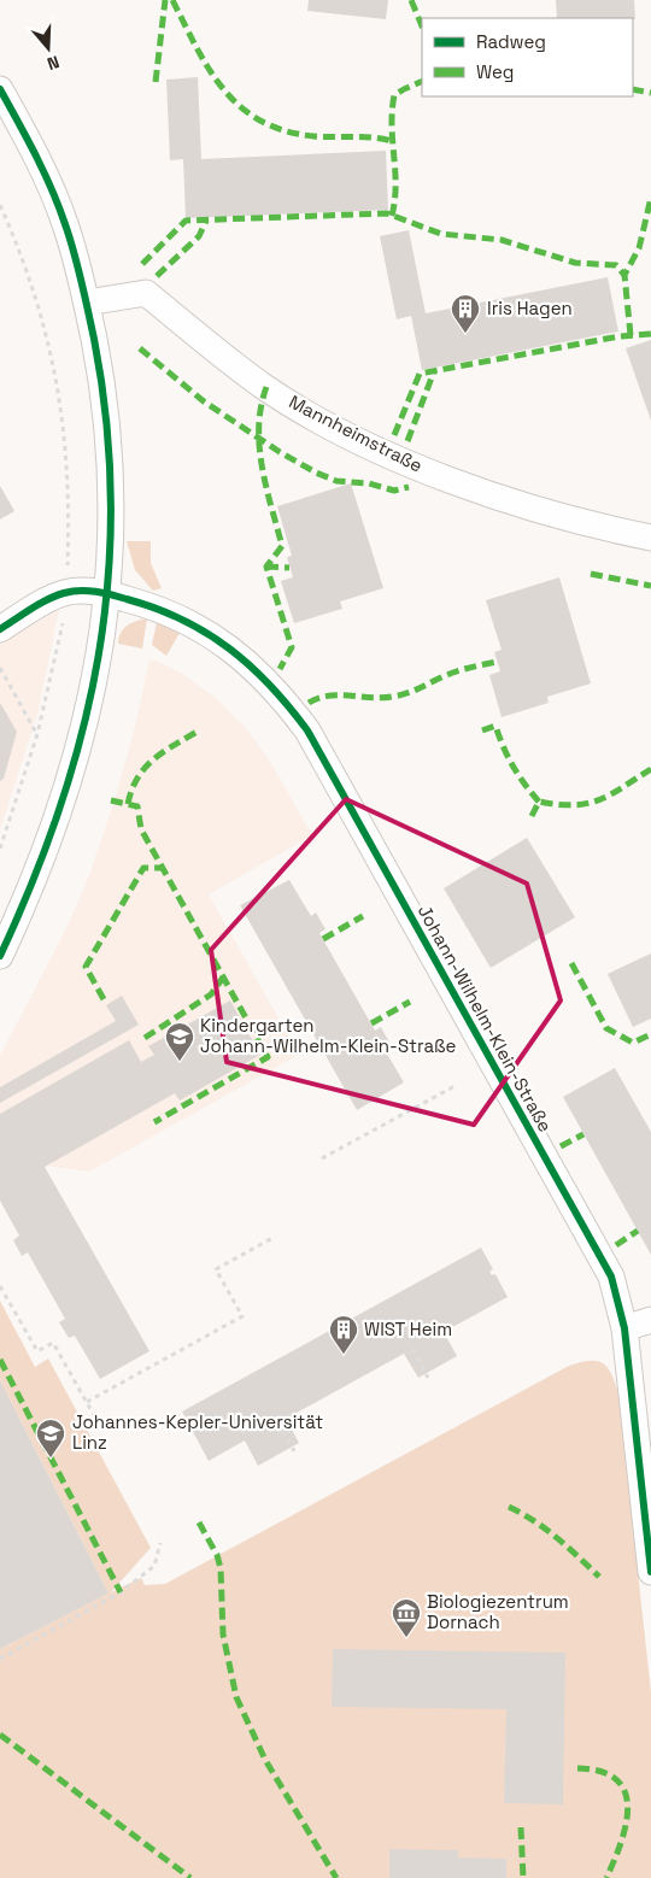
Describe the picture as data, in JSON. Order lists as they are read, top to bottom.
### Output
{
  "streets": {
    "street": ["Mannheimstraße", "Johann-Wilhelm-Klein-Straße"]
  },
  "places": {
    "building": ["Iris Hagen", "WIST Heim"],
    "school or university": ["Kindergarten Johann-Wilhelm-Klein-Straße", "Johannes-Kepler-Universität Linz"],
    "museum": ["Biologiezentrum Dornach"]
  },
  "legend": ["Radweg", "Weg"],
  "north": "bottom"
}
